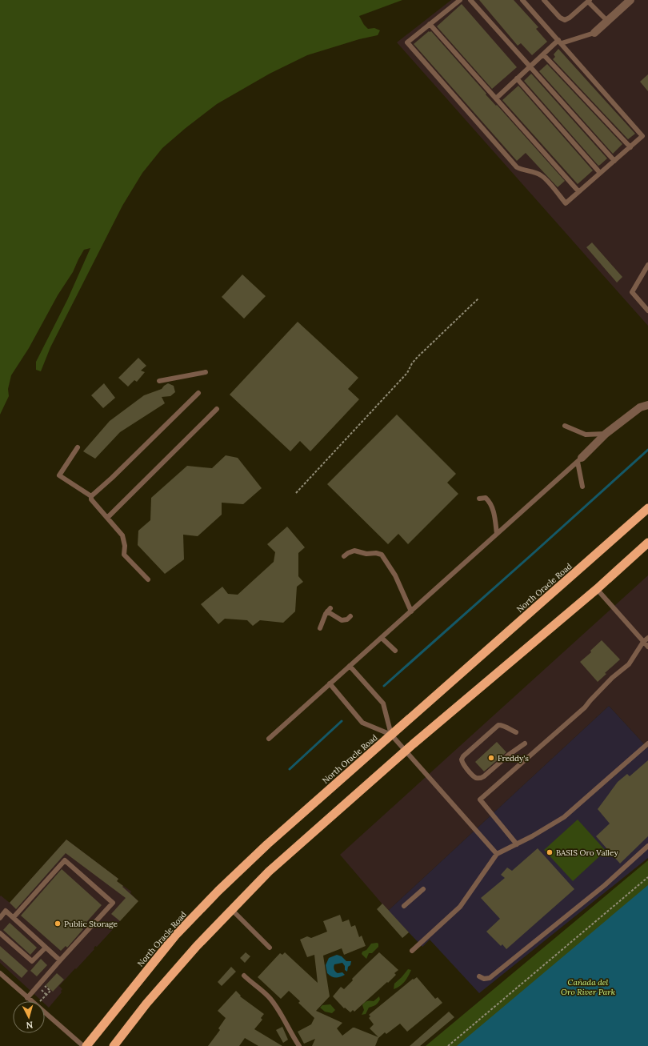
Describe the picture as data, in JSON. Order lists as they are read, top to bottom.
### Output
{
  "streets": {
    "highway": ["North Oracle Road"]
  },
  "parks": ["Cañada del Oro River Park"],
  "places": ["Freddy's", "BASIS Oro Valley", "Public Storage"],
  "north": "bottom"
}
